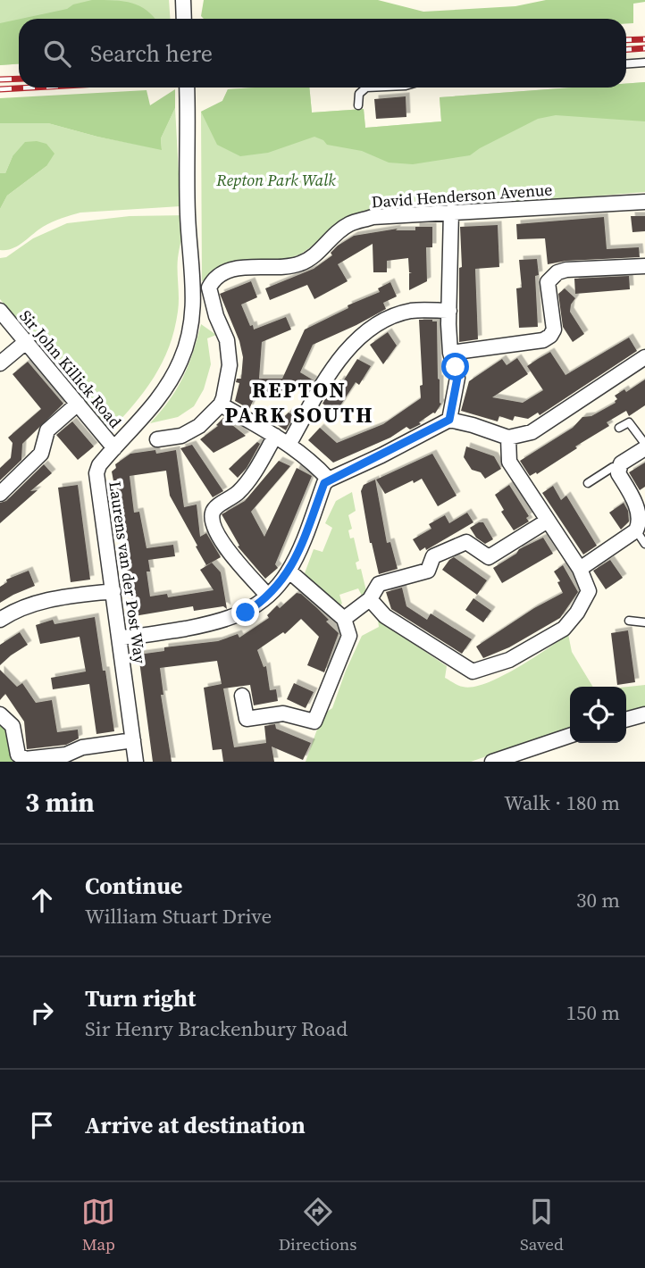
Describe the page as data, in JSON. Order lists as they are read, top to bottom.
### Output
{
  "streets": {
    "street": ["David Henderson Avenue", "Sir John Killick Road", "Laurens van der Post Way"]
  },
  "crossings": [
    ["Sir John Killick Road", "Laurens van der Post Way"]
  ],
  "districts": ["REPTON PARK SOUTH"],
  "parks": ["Repton Park Walk"],
  "page": {
    "search": "Search here",
    "heading": ["3 min", "Walk · 180 m"],
    "list": [
      ["Continue", "William Stuart Drive", "30 m"],
      ["Turn right", "Sir Henry Brackenbury Road", "150 m"],
      "Arrive at destination"
    ],
    "nav": ["Map", "Directions", "Saved"]
  }
}
